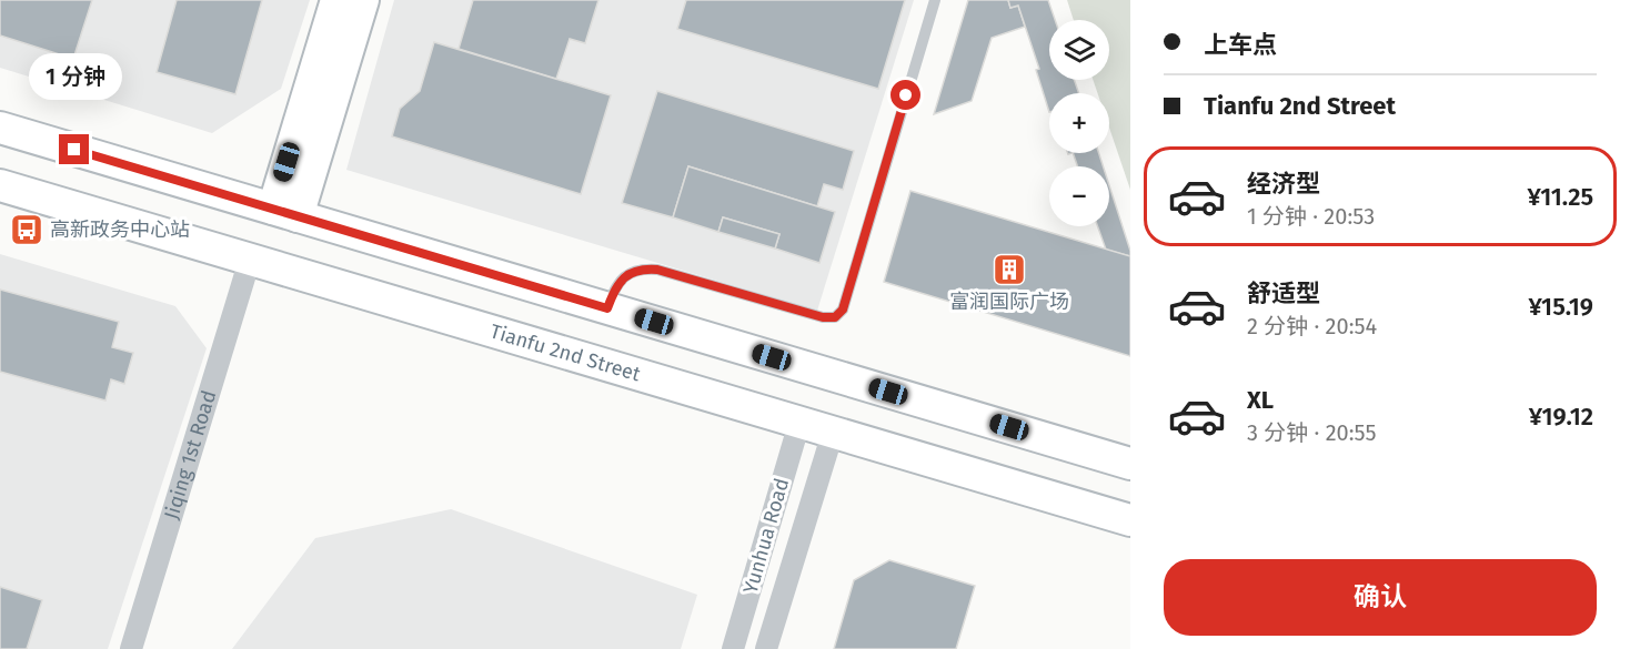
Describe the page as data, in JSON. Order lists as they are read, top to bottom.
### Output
{
  "streets": {
    "main road": ["Tianfu 2nd Street"],
    "street": ["Jiqing 1st Road", "Yunhua Road"]
  },
  "crossings": [
    ["Tianfu 2nd Street", "Jiqing 1st Road"],
    ["Tianfu 2nd Street", "Yunhua Road"]
  ],
  "places": {
    "bus stop": ["高新政务中心站"],
    "building": ["富润国际广场"]
  },
  "page": {
    "banner": ["上车点", "Tianfu 2nd Street"],
    "map_buttons": ["+", "−"],
    "bubble": "1 分钟",
    "list": [
      {
        "name": "经济型",
        "note": "1 分钟 · 20:53",
        "value": "¥11.25"
      },
      {
        "name": "舒适型",
        "note": "2 分钟 · 20:54",
        "value": "¥15.19"
      },
      {
        "name": "XL",
        "note": "3 分钟 · 20:55",
        "value": "¥19.12"
      }
    ],
    "buttons": "确认"
  }
}
